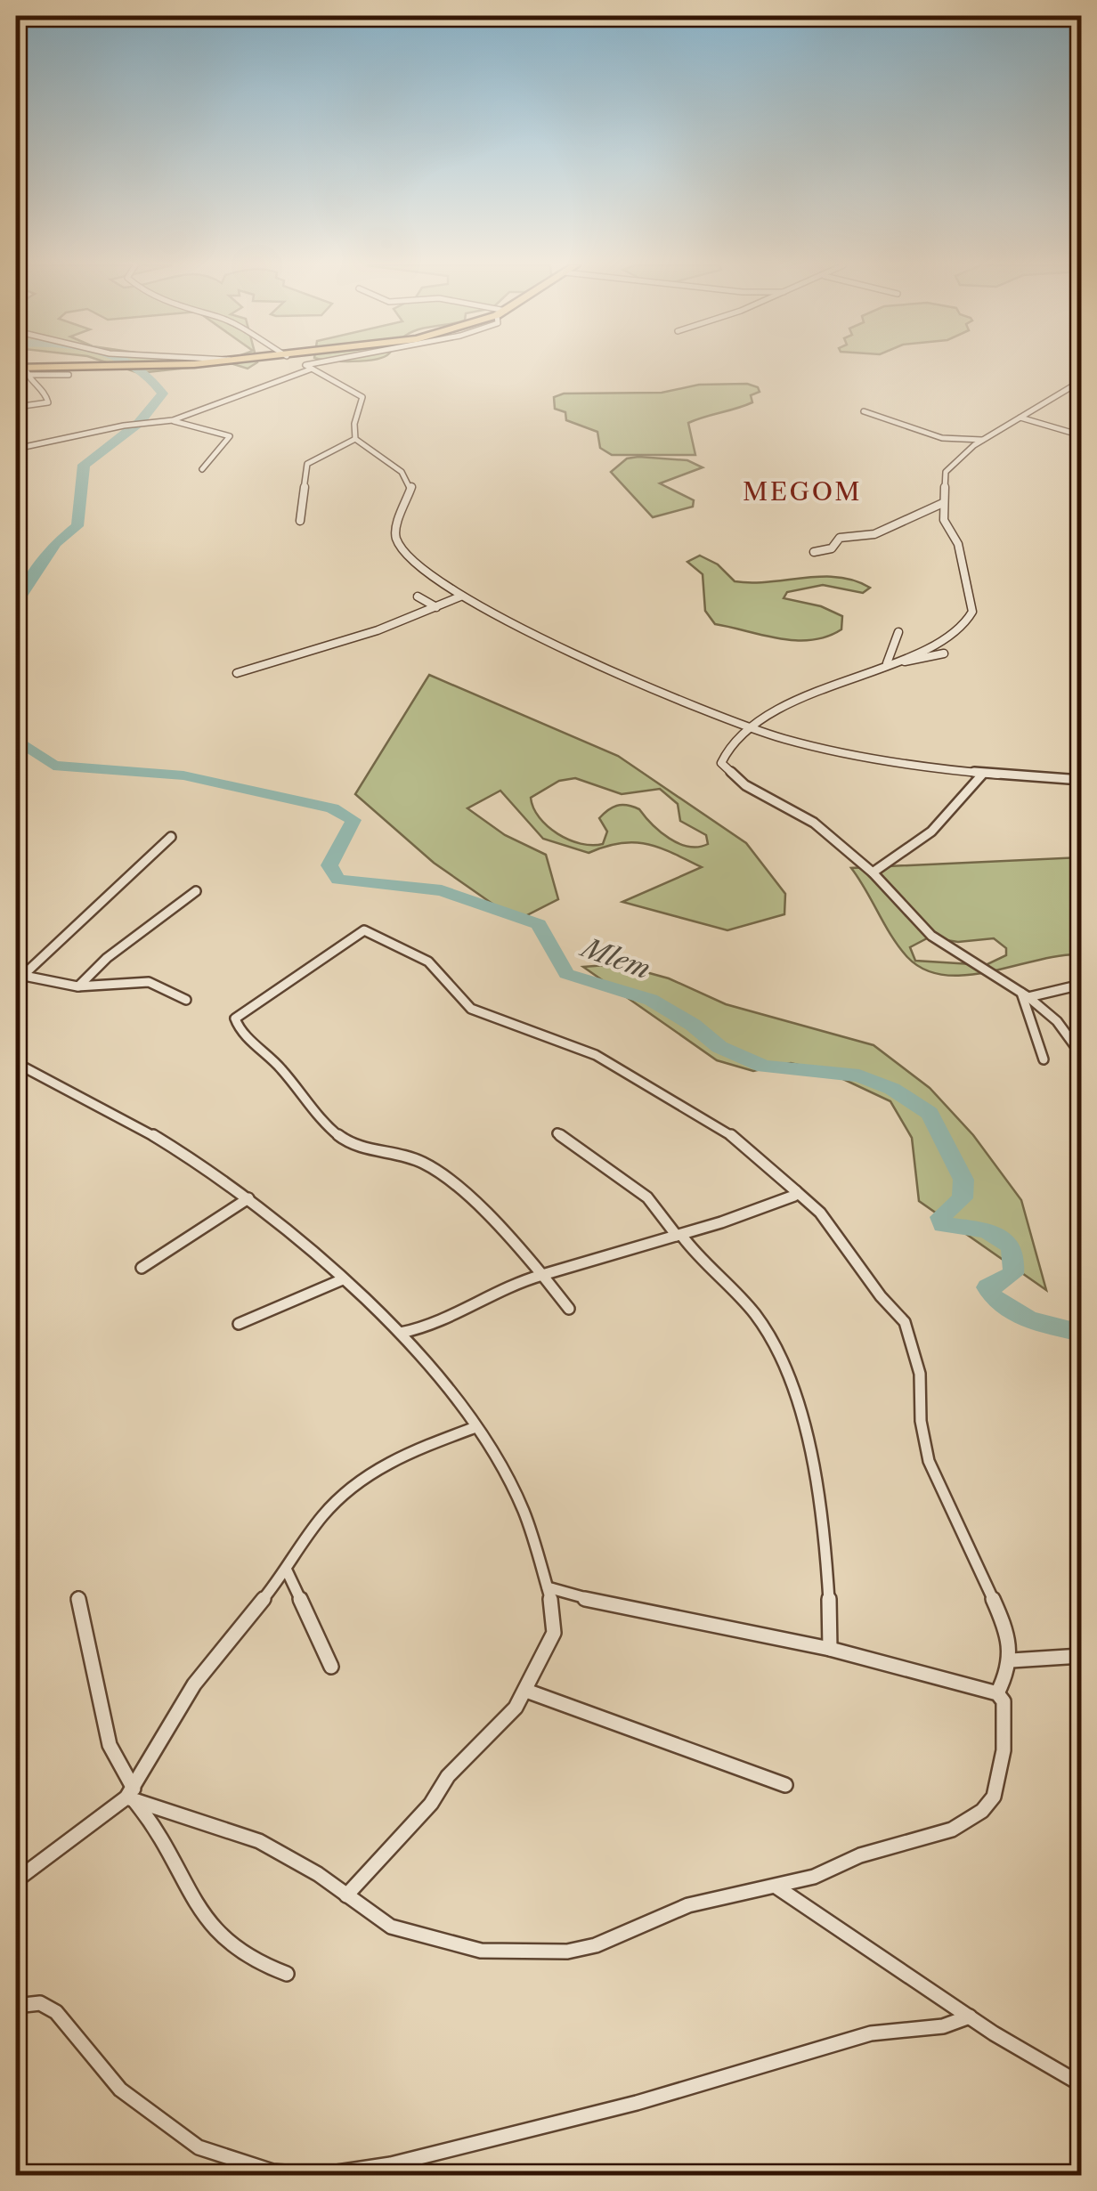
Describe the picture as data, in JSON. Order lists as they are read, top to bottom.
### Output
{
  "districts": ["MEGOM"],
  "water": ["Mlem"]
}
